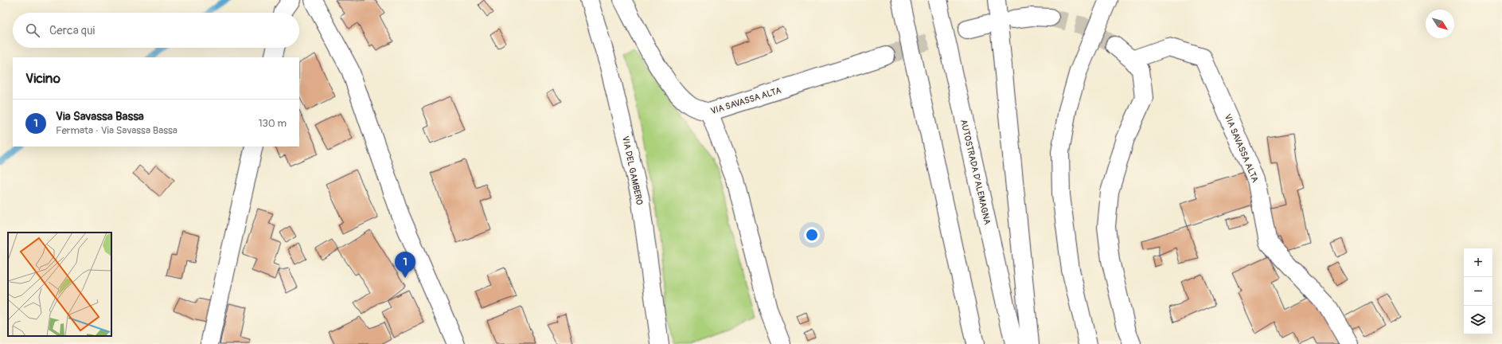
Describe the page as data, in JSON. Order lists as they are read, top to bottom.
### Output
{
  "streets": {
    "main road": ["VIA SAVASSA ALTA", "VIA DEL GAMBERO", "AUTOSTRADA D'ALEMAGNA"]
  },
  "north": "bottom right",
  "page": {
    "search": "Cerca qui",
    "heading": "Vicino",
    "list": [
      {
        "mark": "1",
        "name": "Via Savassa Bassa",
        "note": "Fermata · Via Savassa Bassa",
        "value": "130 m"
      }
    ],
    "map_buttons": ["+", "−"],
    "pins": "1"
  }
}
